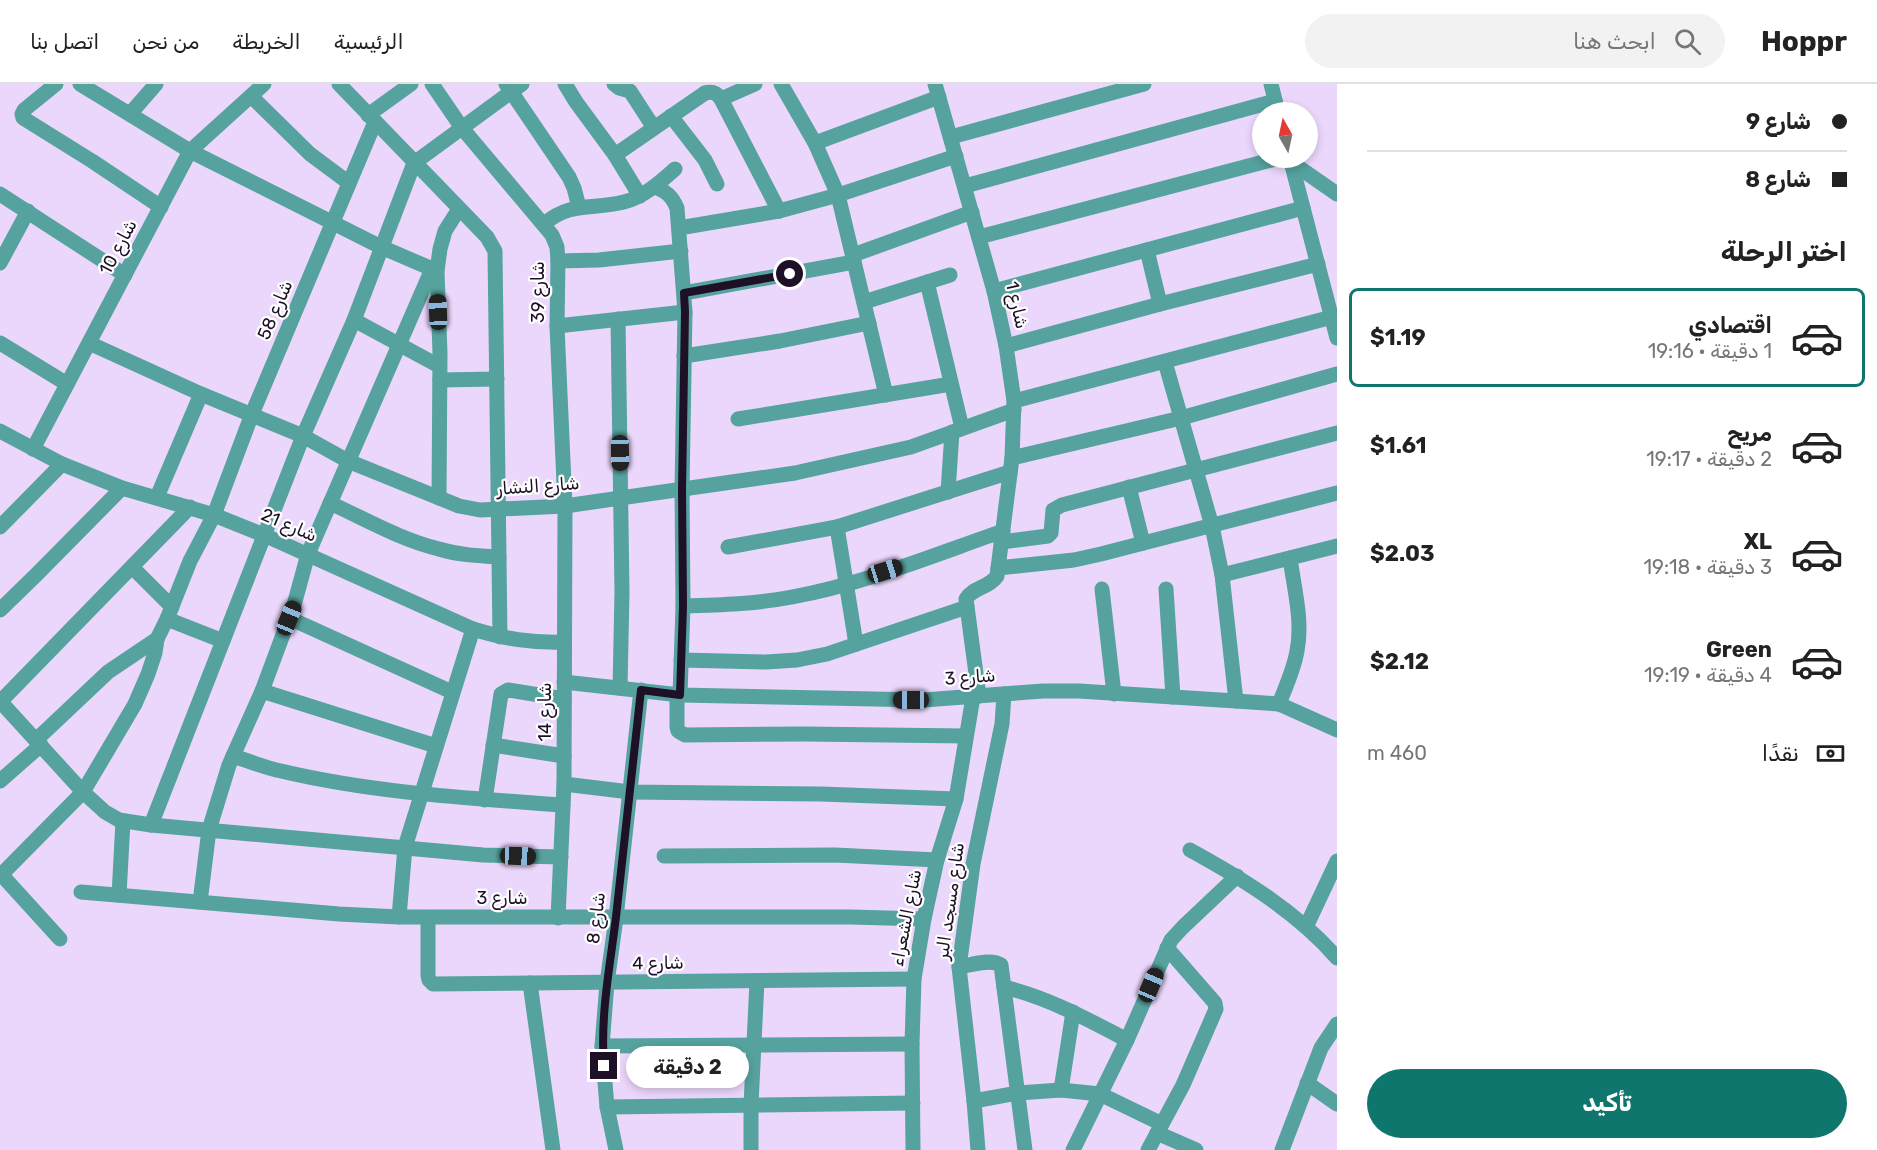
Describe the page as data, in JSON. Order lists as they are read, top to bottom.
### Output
{
  "streets": {
    "street": [
      "شارع 10",
      "شارع 39",
      "شارع 1",
      "شارع 58",
      "شارع النشار",
      "شارع 21",
      "شارع 3",
      "شارع 14",
      "شارع مسجد البر",
      "شارع 8",
      "شارع الشعراء",
      "شارع 4"
    ]
  },
  "crossings": [
    ["شارع 10", "شارع النشار"],
    ["شارع 10", "شارع 21"],
    ["شارع 39", "شارع النشار"],
    ["شارع 39", "شارع 14"],
    ["شارع 1", "شارع النشار"],
    ["شارع 58", "شارع النشار"],
    ["شارع 58", "شارع 21"],
    ["شارع النشار", "شارع 14"],
    ["شارع 21", "شارع 14"],
    ["شارع 3", "شارع 14"],
    ["شارع 3", "شارع مسجد البر"],
    ["شارع 3", "شارع 8"],
    ["شارع 3", "شارع الشعراء"],
    ["شارع 3", "شارع 4"],
    ["شارع 8", "شارع 4"],
    ["شارع الشعراء", "شارع 4"]
  ],
  "north": "top",
  "page": {
    "header": "Hoppr",
    "search": "ابحث هنا",
    "nav": [
      "الرئيسية",
      "الخريطة",
      "من نحن",
      "اتصل بنا"
    ],
    "banner": ["شارع 9", "شارع 8"],
    "heading": "اختر الرحلة",
    "list": [
      {
        "name": "اقتصادي",
        "note": "1 دقيقة · 19:16",
        "value": "$1.19"
      },
      {
        "name": "مريح",
        "note": "2 دقيقة · 19:17",
        "value": "$1.61"
      },
      {
        "name": "XL",
        "note": "3 دقيقة · 19:18",
        "value": "$2.03"
      },
      {
        "name": "Green",
        "note": "4 دقيقة · 19:19",
        "value": "$2.12"
      }
    ],
    "pay": ["نقدًا", "460 m"],
    "bubble": "2 دقيقة",
    "buttons": "تأكيد"
  }
}
